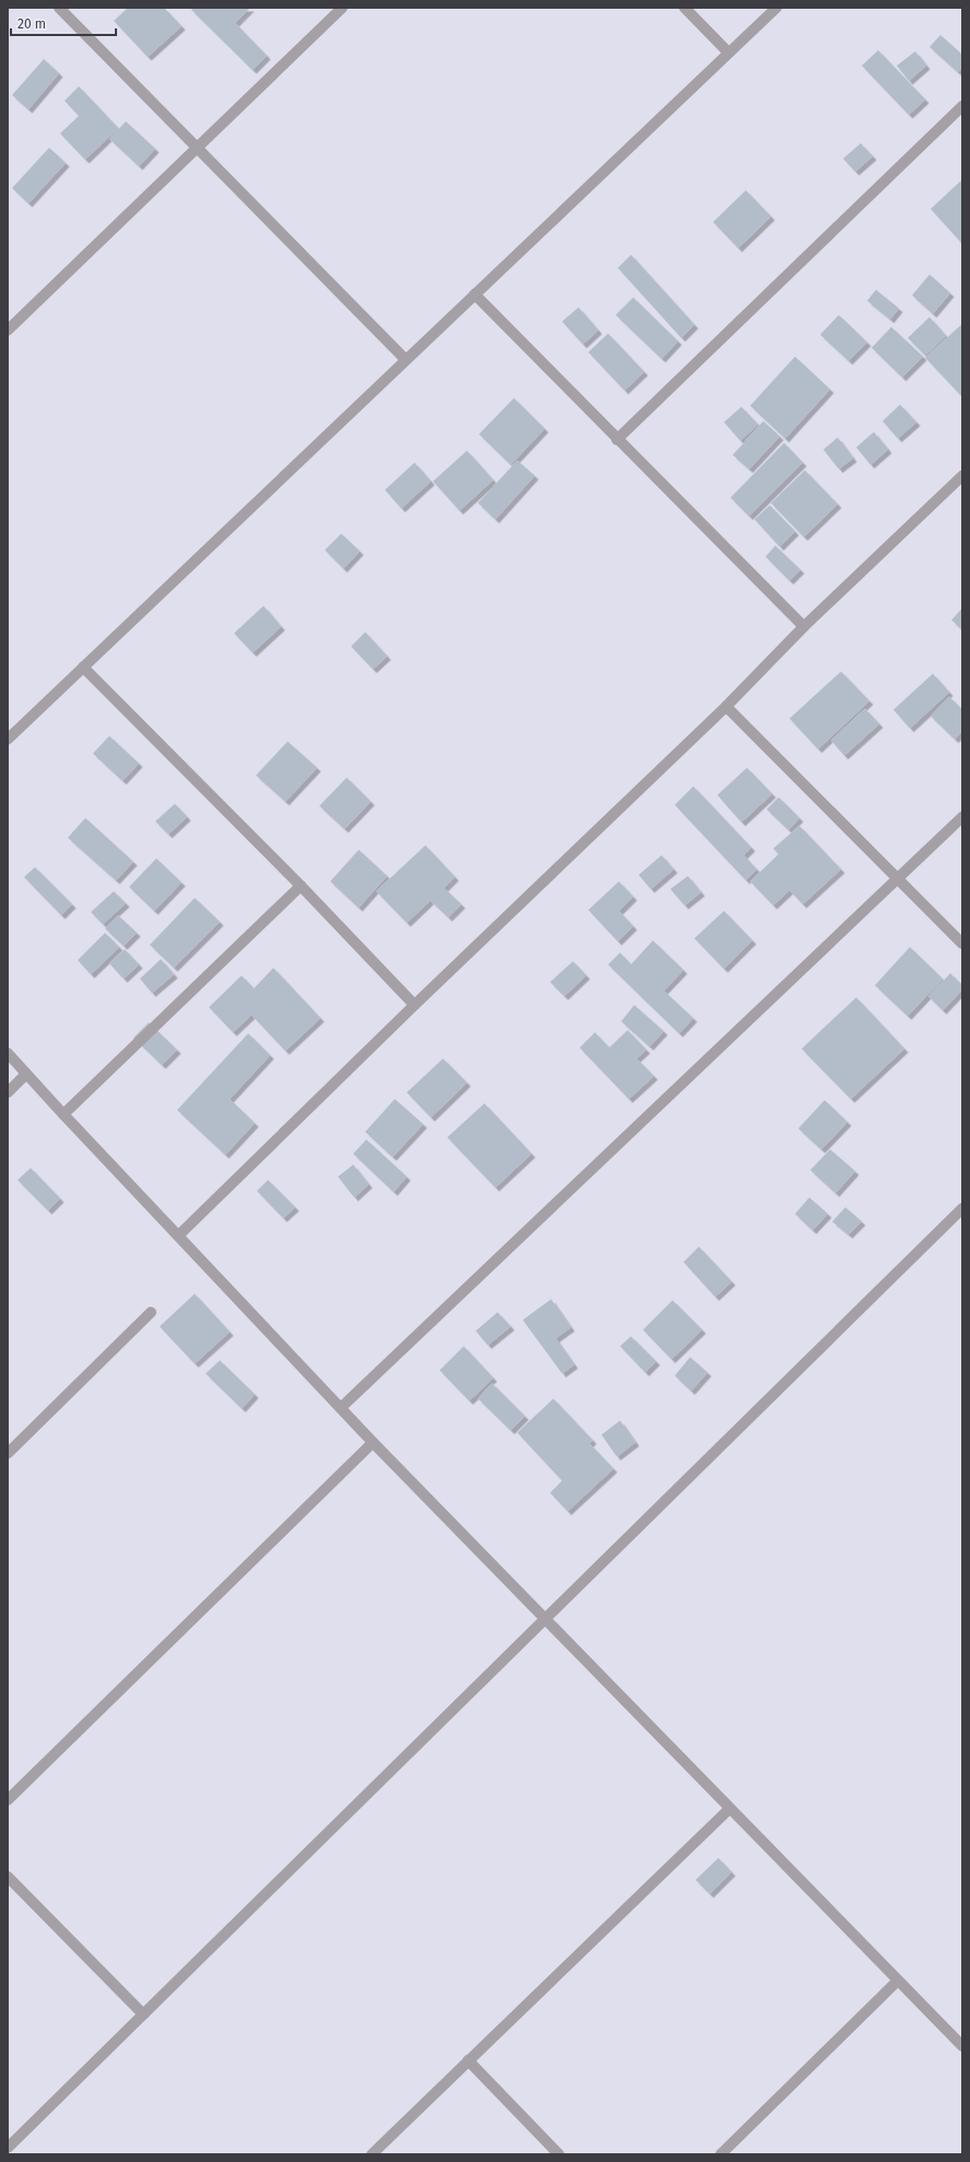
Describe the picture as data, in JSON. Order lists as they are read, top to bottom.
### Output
{
  "scale_bar": "20 m"
}
